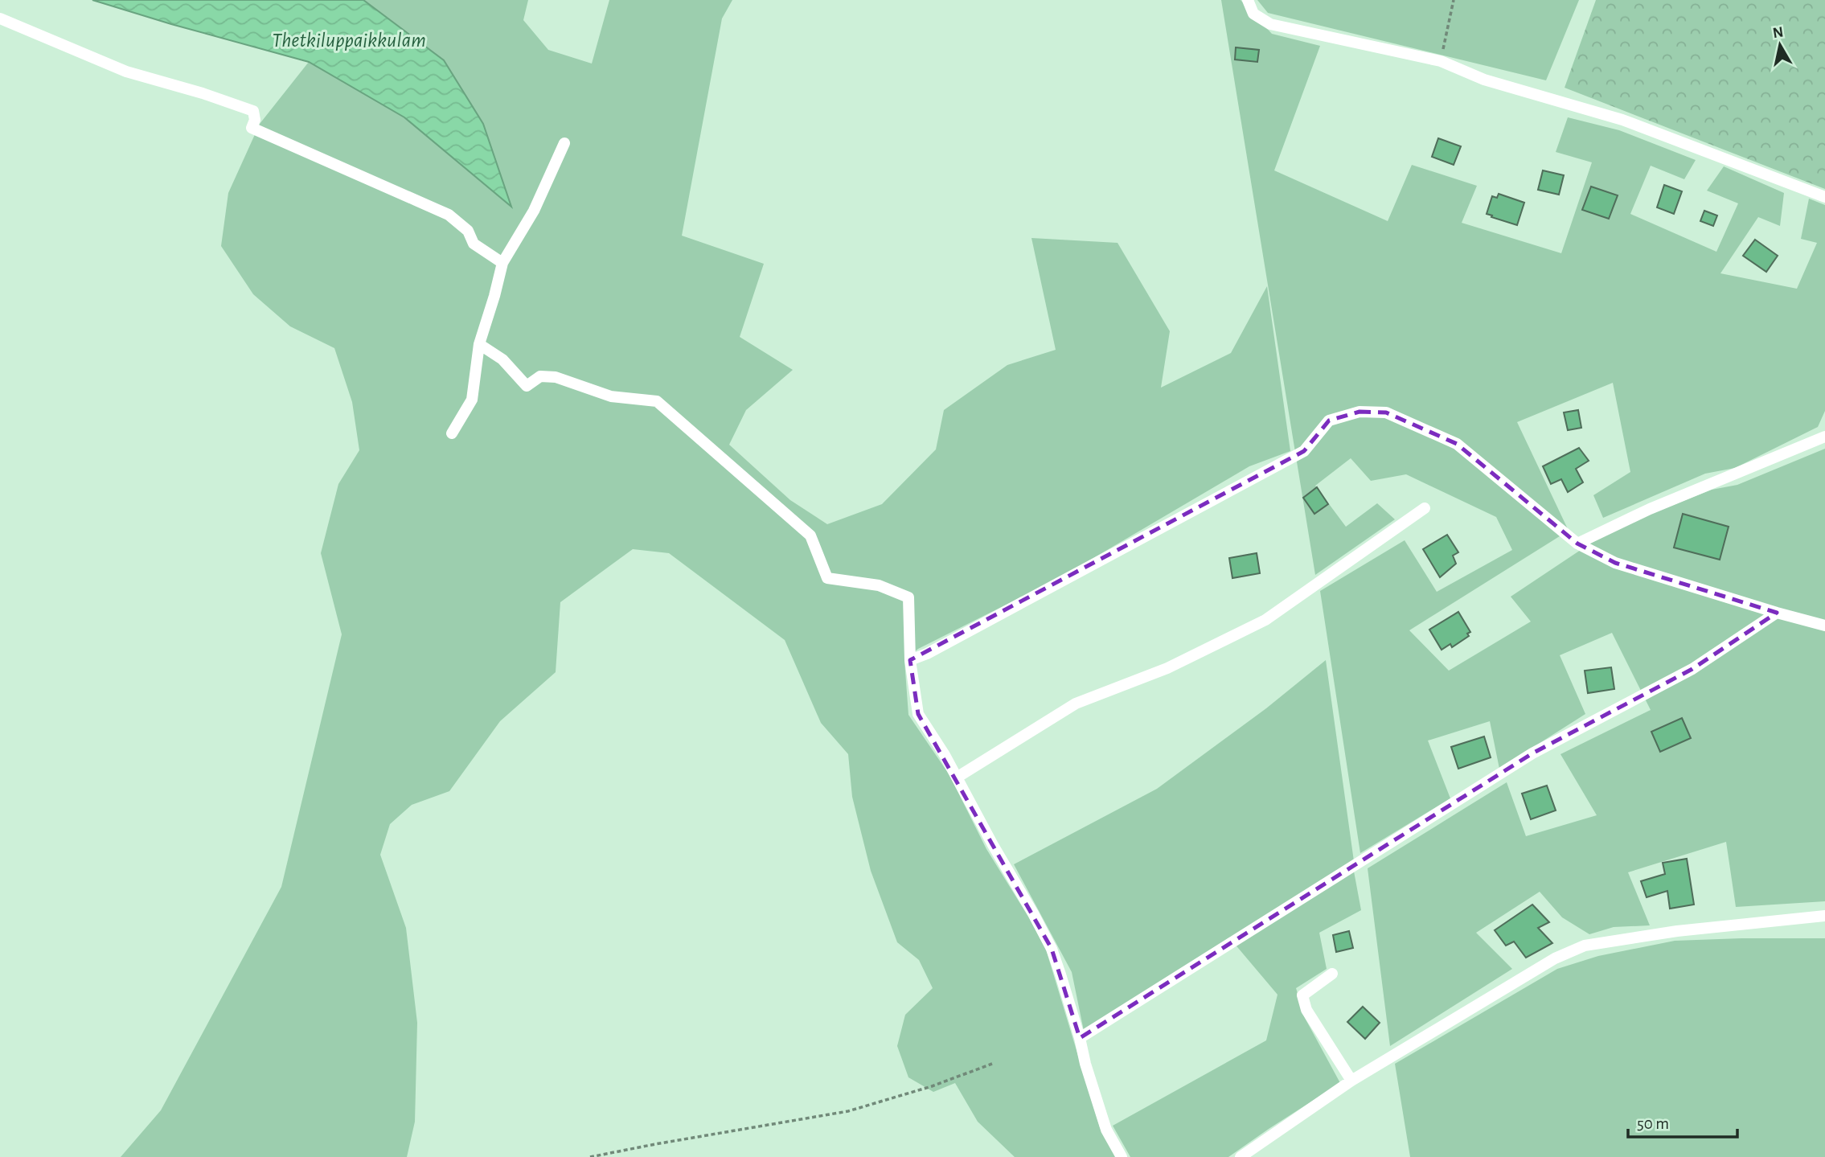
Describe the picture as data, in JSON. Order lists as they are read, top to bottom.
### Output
{
  "water": ["Thetkiluppaikkulam"],
  "scale_bar": "50 m",
  "north": "top"
}
